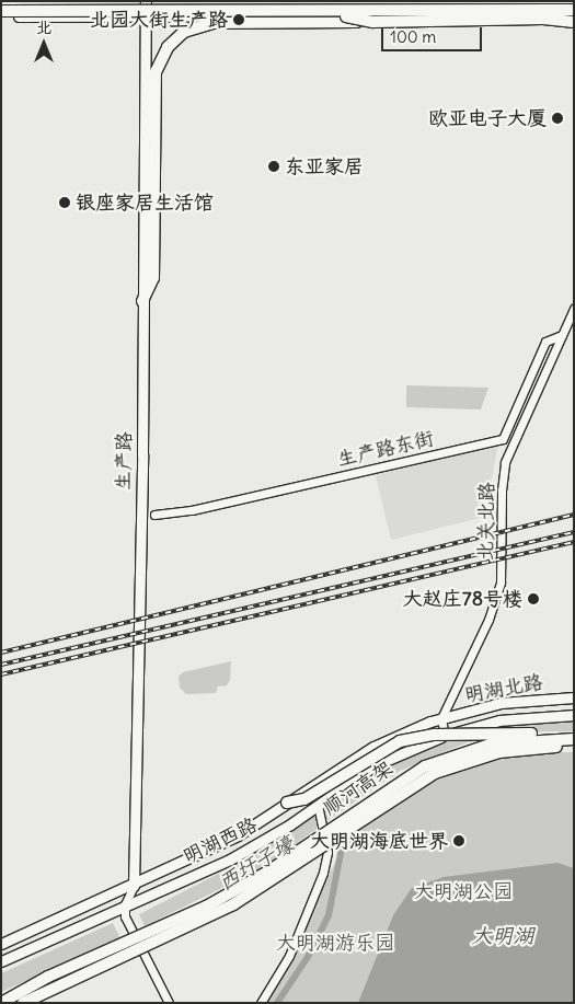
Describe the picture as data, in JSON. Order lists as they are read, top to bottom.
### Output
{
  "streets": {
    "highway": ["顺河高架"],
    "main road": ["生产路", "明湖北路", "明湖西路"],
    "street": ["生产路东街", "北关北路"]
  },
  "crossings": [
    ["生产路东街", "北关北路"],
    ["生产路", "明湖西路"],
    ["北关北路", "明湖北路"],
    ["北关北路", "明湖西路"],
    ["明湖北路", "明湖西路"]
  ],
  "water": ["西圩子壕", "大明湖"],
  "parks": ["大明湖公园", "大明湖游乐园"],
  "places": [
    "北园大街生产路",
    "欧亚电子大厦",
    "东亚家居",
    "银座家居生活馆",
    "大赵庄78号楼",
    "大明湖海底世界"
  ],
  "scale_bar": "100 m",
  "north": "top"
}
